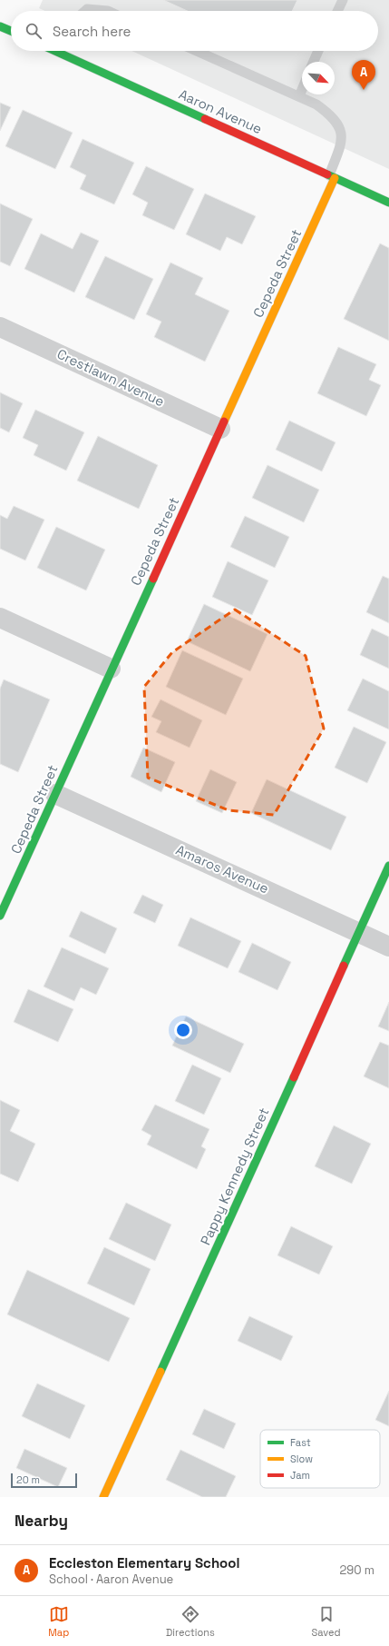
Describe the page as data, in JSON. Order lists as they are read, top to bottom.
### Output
{
  "streets": {
    "street": [
      "Aaron Avenue",
      "Cepeda Street",
      "Crestlawn Avenue",
      "Amaros Avenue",
      "Pappy Kennedy Street"
    ]
  },
  "crossings": [
    ["Aaron Avenue", "Cepeda Street"],
    ["Cepeda Street", "Crestlawn Avenue"],
    ["Cepeda Street", "Amaros Avenue"],
    ["Amaros Avenue", "Pappy Kennedy Street"]
  ],
  "legend": ["Fast", "Slow", "Jam"],
  "scale_bar": "20 m",
  "north": "bottom right",
  "page": {
    "search": "Search here",
    "pins": "A",
    "scale": "20 m",
    "heading": "Nearby",
    "list": [
      {
        "mark": "A",
        "name": "Eccleston Elementary School",
        "note": "School · Aaron Avenue",
        "value": "290 m"
      }
    ],
    "nav": ["Map", "Directions", "Saved"]
  }
}
